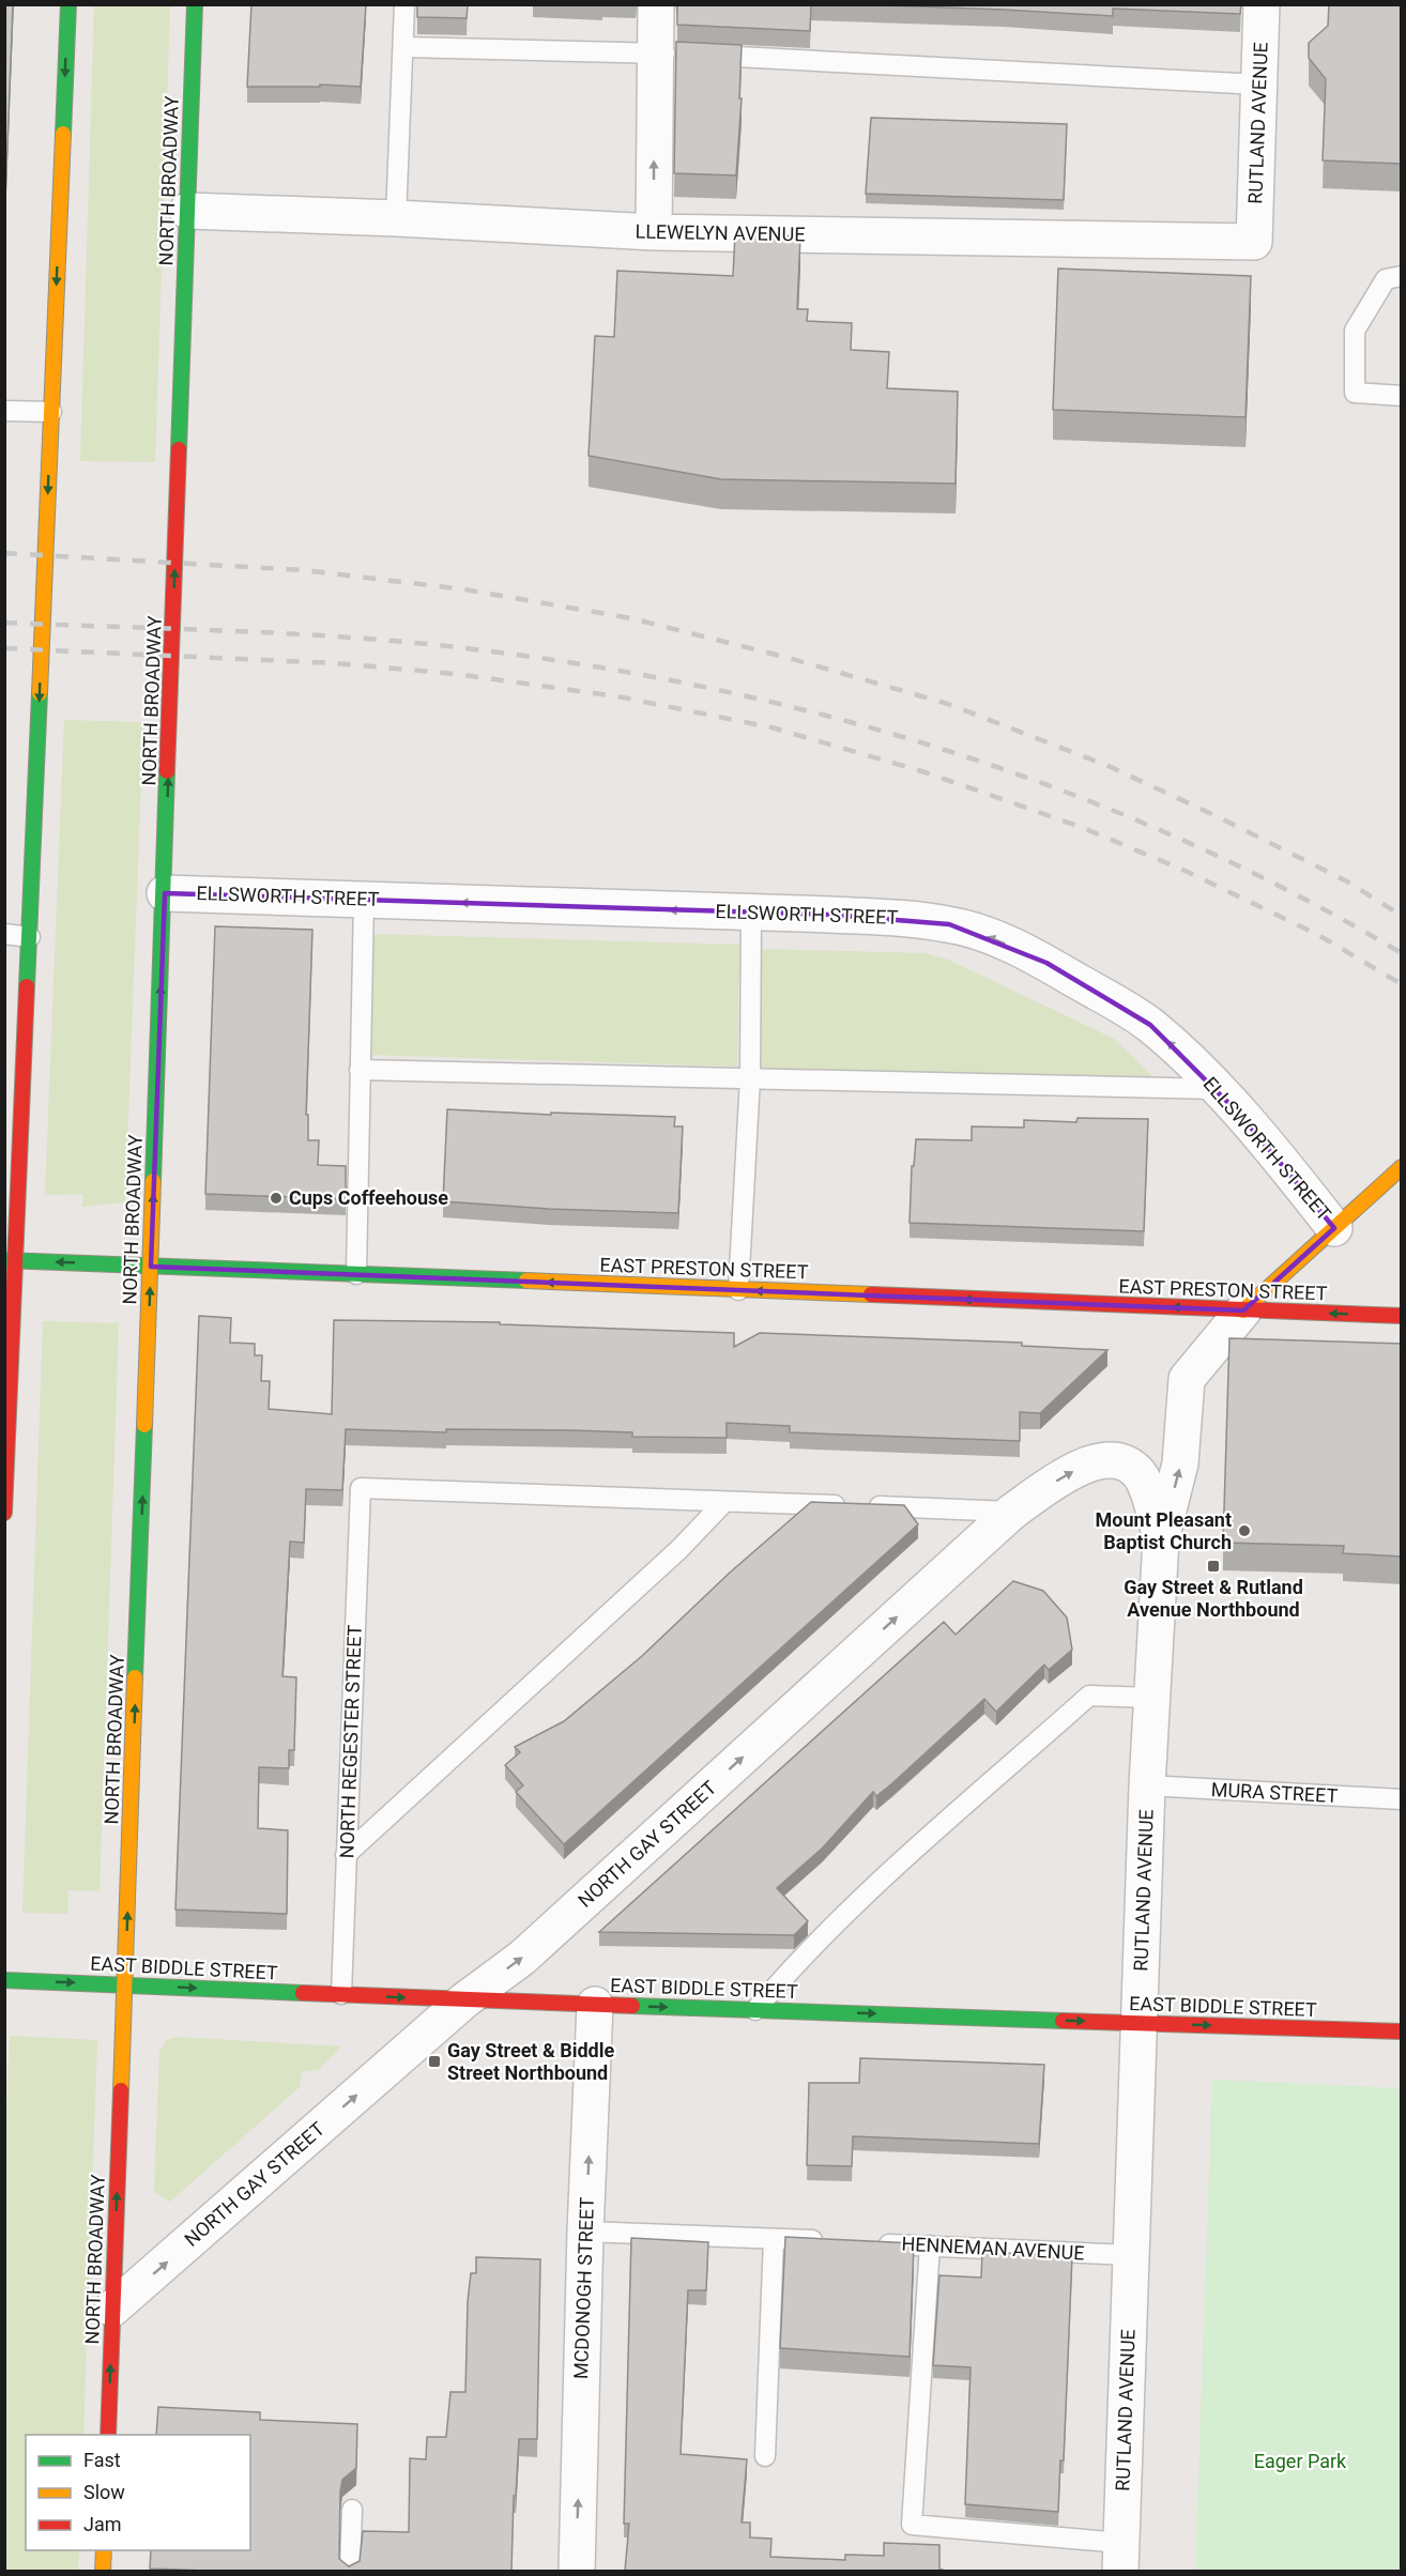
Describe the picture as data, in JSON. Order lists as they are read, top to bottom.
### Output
{
  "streets": {
    "main road": ["NORTH BROADWAY", "EAST PRESTON STREET", "EAST BIDDLE STREET"],
    "street": [
      "RUTLAND AVENUE",
      "LLEWELYN AVENUE",
      "ELLSWORTH STREET",
      "NORTH GAY STREET",
      "MCDONOGH STREET"
    ],
    "lane": ["NORTH REGESTER STREET", "MURA STREET", "HENNEMAN AVENUE"]
  },
  "crossings": [
    ["RUTLAND AVENUE", "LLEWELYN AVENUE"],
    ["RUTLAND AVENUE", "EAST PRESTON STREET"],
    ["RUTLAND AVENUE", "MURA STREET"],
    ["RUTLAND AVENUE", "NORTH GAY STREET"],
    ["RUTLAND AVENUE", "EAST BIDDLE STREET"],
    ["RUTLAND AVENUE", "HENNEMAN AVENUE"],
    ["NORTH BROADWAY", "LLEWELYN AVENUE"],
    ["NORTH BROADWAY", "ELLSWORTH STREET"],
    ["NORTH BROADWAY", "EAST PRESTON STREET"],
    ["NORTH BROADWAY", "NORTH GAY STREET"],
    ["NORTH BROADWAY", "EAST BIDDLE STREET"],
    ["NORTH REGESTER STREET", "EAST BIDDLE STREET"],
    ["NORTH GAY STREET", "EAST BIDDLE STREET"],
    ["EAST BIDDLE STREET", "MCDONOGH STREET"]
  ],
  "one_way": [
    "NORTH BROADWAY",
    "ELLSWORTH STREET",
    "EAST PRESTON STREET",
    "NORTH GAY STREET",
    "EAST BIDDLE STREET",
    "MCDONOGH STREET"
  ],
  "parks": ["Eager Park"],
  "places": {
    "other": ["Cups Coffeehouse", "Mount Pleasant Baptist Church"],
    "transit": ["Gay Street & Rutland Avenue Northbound", "Gay Street & Biddle Street Northbound"]
  },
  "legend": ["Fast", "Slow", "Jam"]
}
